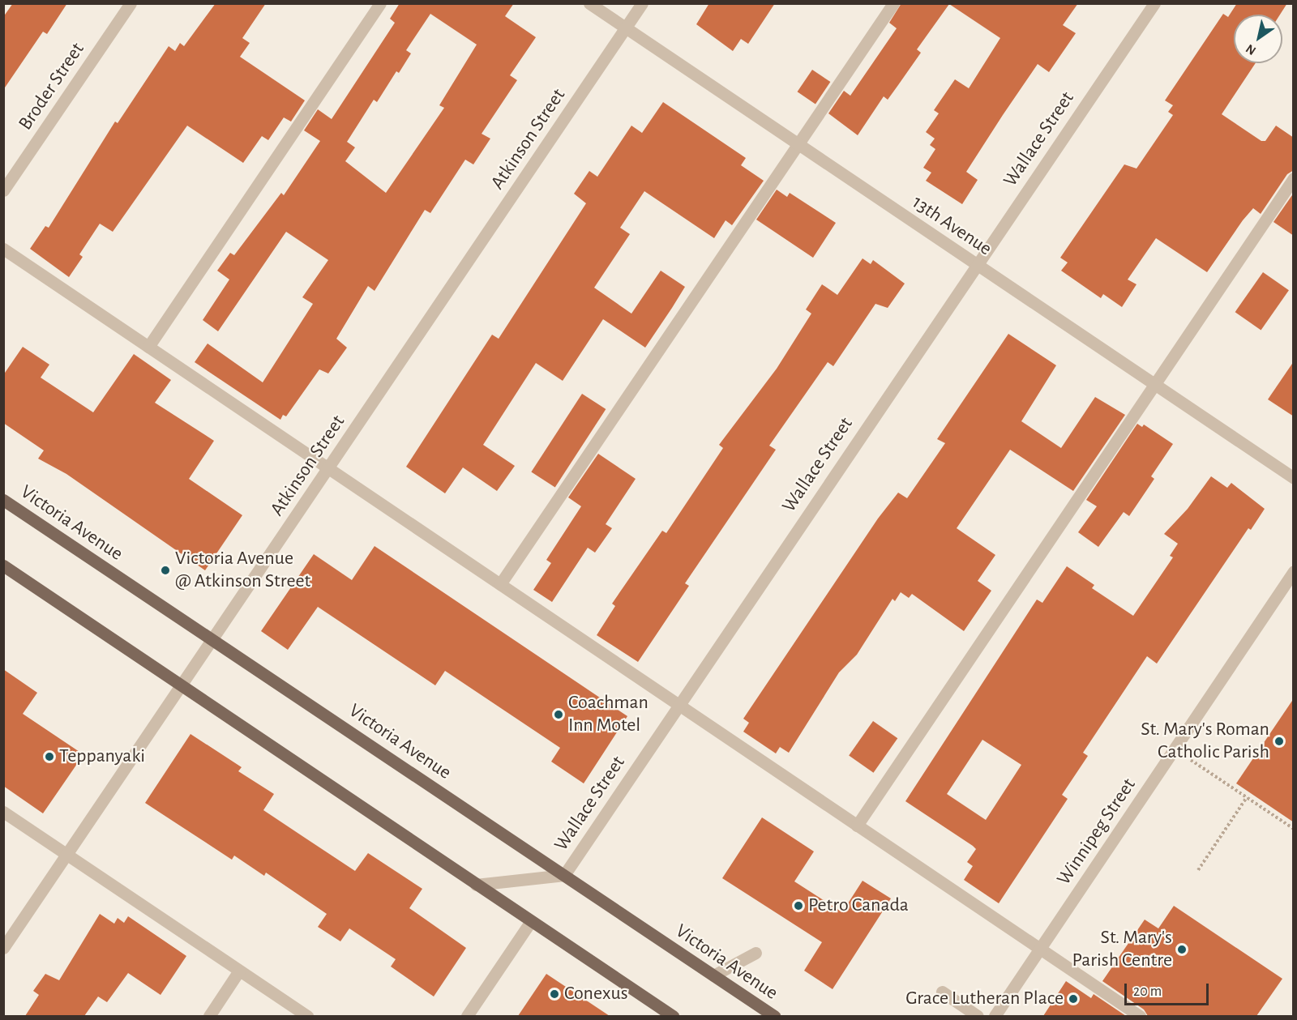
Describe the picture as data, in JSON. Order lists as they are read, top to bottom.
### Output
{
  "streets": {
    "main road": ["Victoria Avenue"],
    "street": [
      "Broder Street",
      "Atkinson Street",
      "Wallace Street",
      "13th Avenue",
      "Winnipeg Street"
    ]
  },
  "crossings": [
    ["Atkinson Street", "13th Avenue"],
    ["Atkinson Street", "Victoria Avenue"],
    ["Wallace Street", "13th Avenue"],
    ["Wallace Street", "Victoria Avenue"]
  ],
  "places": [
    "Victoria Avenue @ Atkinson Street",
    "Coachman Inn Motel",
    "St. Mary's Roman Catholic Parish",
    "Teppanyaki",
    "Petro Canada",
    "St. Mary's Parish Centre",
    "Conexus",
    "Grace Lutheran Place"
  ],
  "scale_bar": "20 m",
  "north": "bottom left"
}
